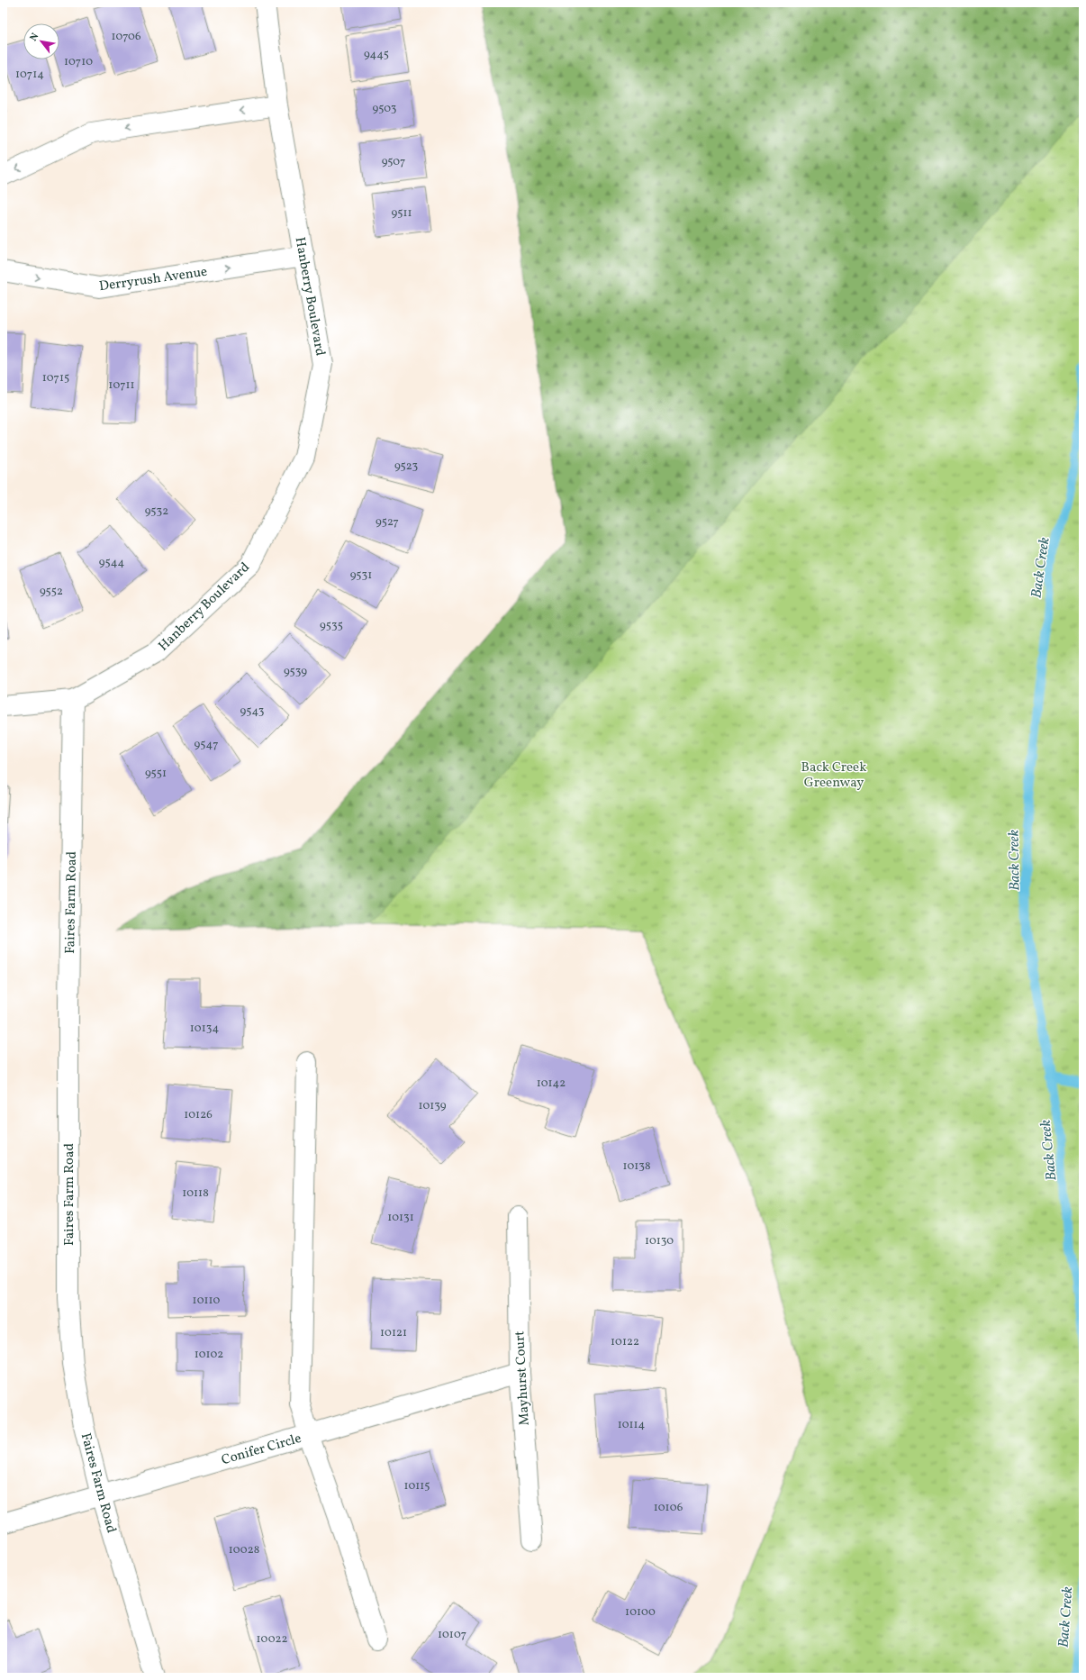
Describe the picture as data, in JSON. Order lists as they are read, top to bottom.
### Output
{
  "streets": {
    "street": [
      "Derryrush Avenue",
      "Hanberry Boulevard",
      "Faires Farm Road",
      "Mayhurst Court",
      "Conifer Circle"
    ]
  },
  "crossings": [
    ["Derryrush Avenue", "Hanberry Boulevard"],
    ["Hanberry Boulevard", "Faires Farm Road"],
    ["Faires Farm Road", "Conifer Circle"],
    ["Mayhurst Court", "Conifer Circle"]
  ],
  "water": ["Back Creek"],
  "parks": ["Back Creek Greenway"],
  "house_numbers": [
    "10706",
    "9445",
    "10710",
    "10714",
    "9503",
    "9507",
    "9511",
    "10715",
    "10711",
    "9523",
    "9532",
    "9527",
    "9544",
    "9531",
    "9552",
    "9535",
    "9539",
    "9543",
    "9547",
    "9551",
    "10134",
    "10142",
    "10139",
    "10126",
    "10138",
    "10118",
    "10131",
    "10130",
    "10110",
    "10121",
    "10122",
    "10102",
    "10114",
    "10115",
    "10106",
    "10028",
    "10100",
    "10107",
    "10022"
  ],
  "north": "top left"
}
